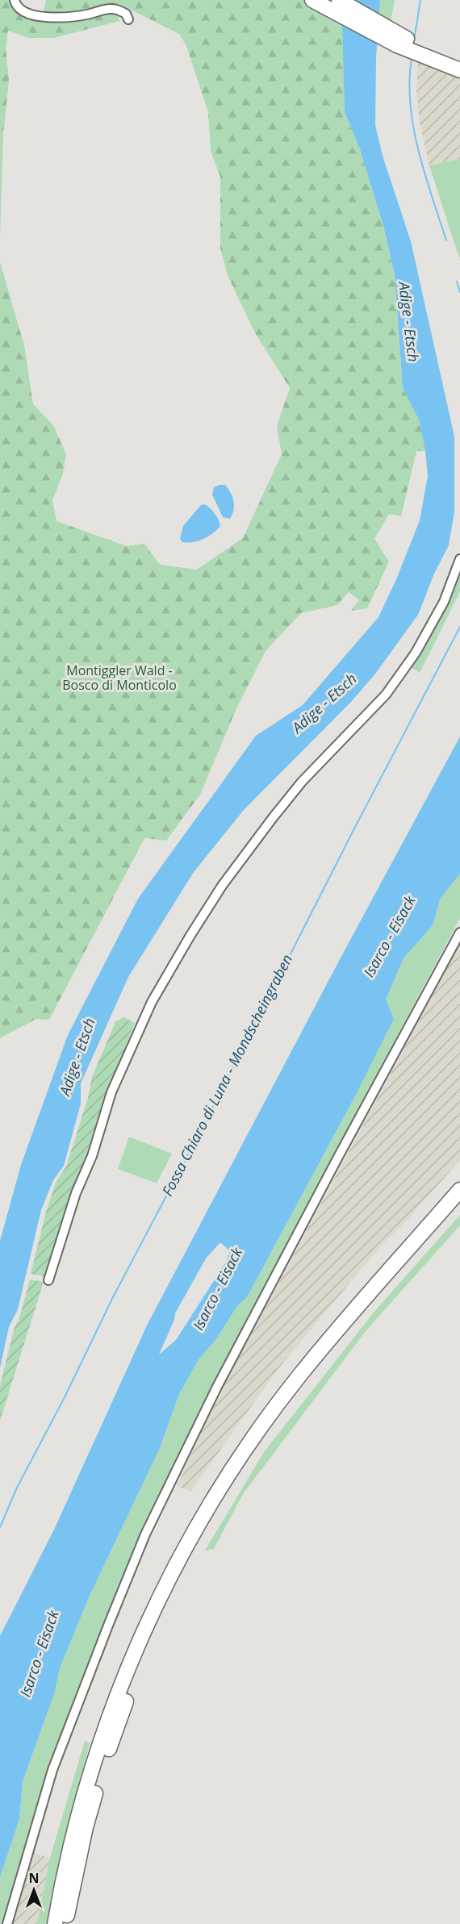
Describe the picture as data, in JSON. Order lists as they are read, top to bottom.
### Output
{
  "water": ["Adige - Etsch", "Isarco - Eisack", "Fossa Chiaro di Luna - Mondscheingraben"],
  "parks": ["Montiggler Wald - Bosco di Monticolo"],
  "north": "top"
}
